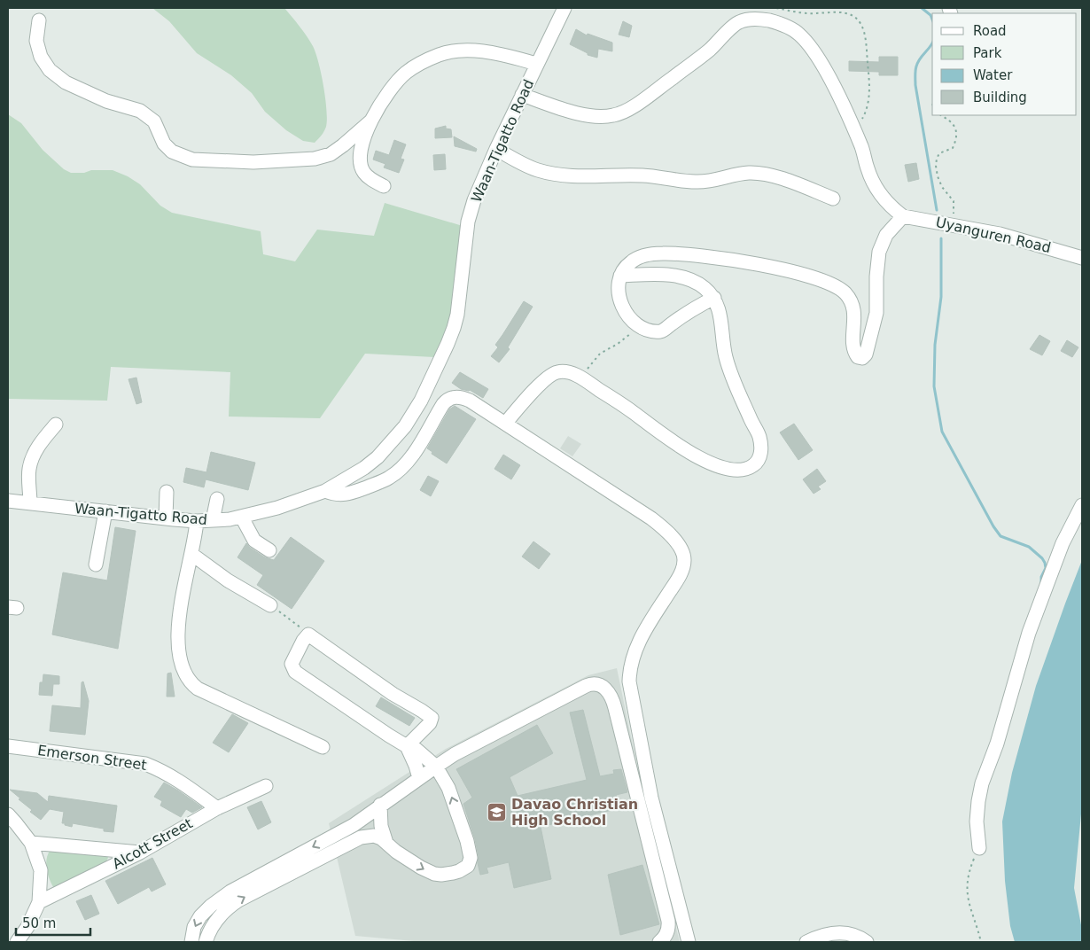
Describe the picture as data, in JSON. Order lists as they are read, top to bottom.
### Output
{
  "streets": {
    "street": [
      "Waan-Tigatto Road",
      "Uyanguren Road",
      "Emerson Street",
      "Alcott Street"
    ]
  },
  "crossings": [
    ["Emerson Street", "Alcott Street"]
  ],
  "places": {
    "school or university": ["Davao Christian High School"]
  },
  "legend": [
    "Road",
    "Park",
    "Water",
    "Building"
  ],
  "scale_bar": "50 m"
}
